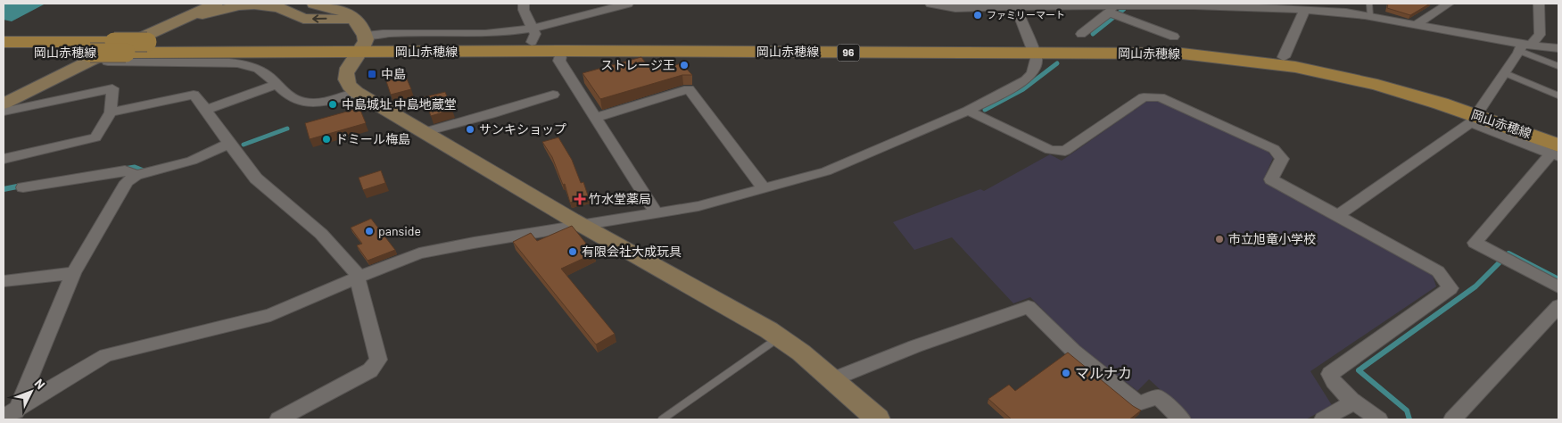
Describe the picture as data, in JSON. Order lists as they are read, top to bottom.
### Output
{
  "streets": {
    "main road": ["岡山赤穂線", "96"]
  },
  "places": {
    "other": [
      "ファミリーマート",
      "ストレージ王",
      "中島城址 中島地蔵堂",
      "サンキショップ",
      "ドミール梅島",
      "panside",
      "市立旭竜小学校",
      "有限会社大成玩具",
      "マルナカ"
    ],
    "transit": ["中島"],
    "health": ["竹水堂薬局"]
  },
  "north": "top right"
}
